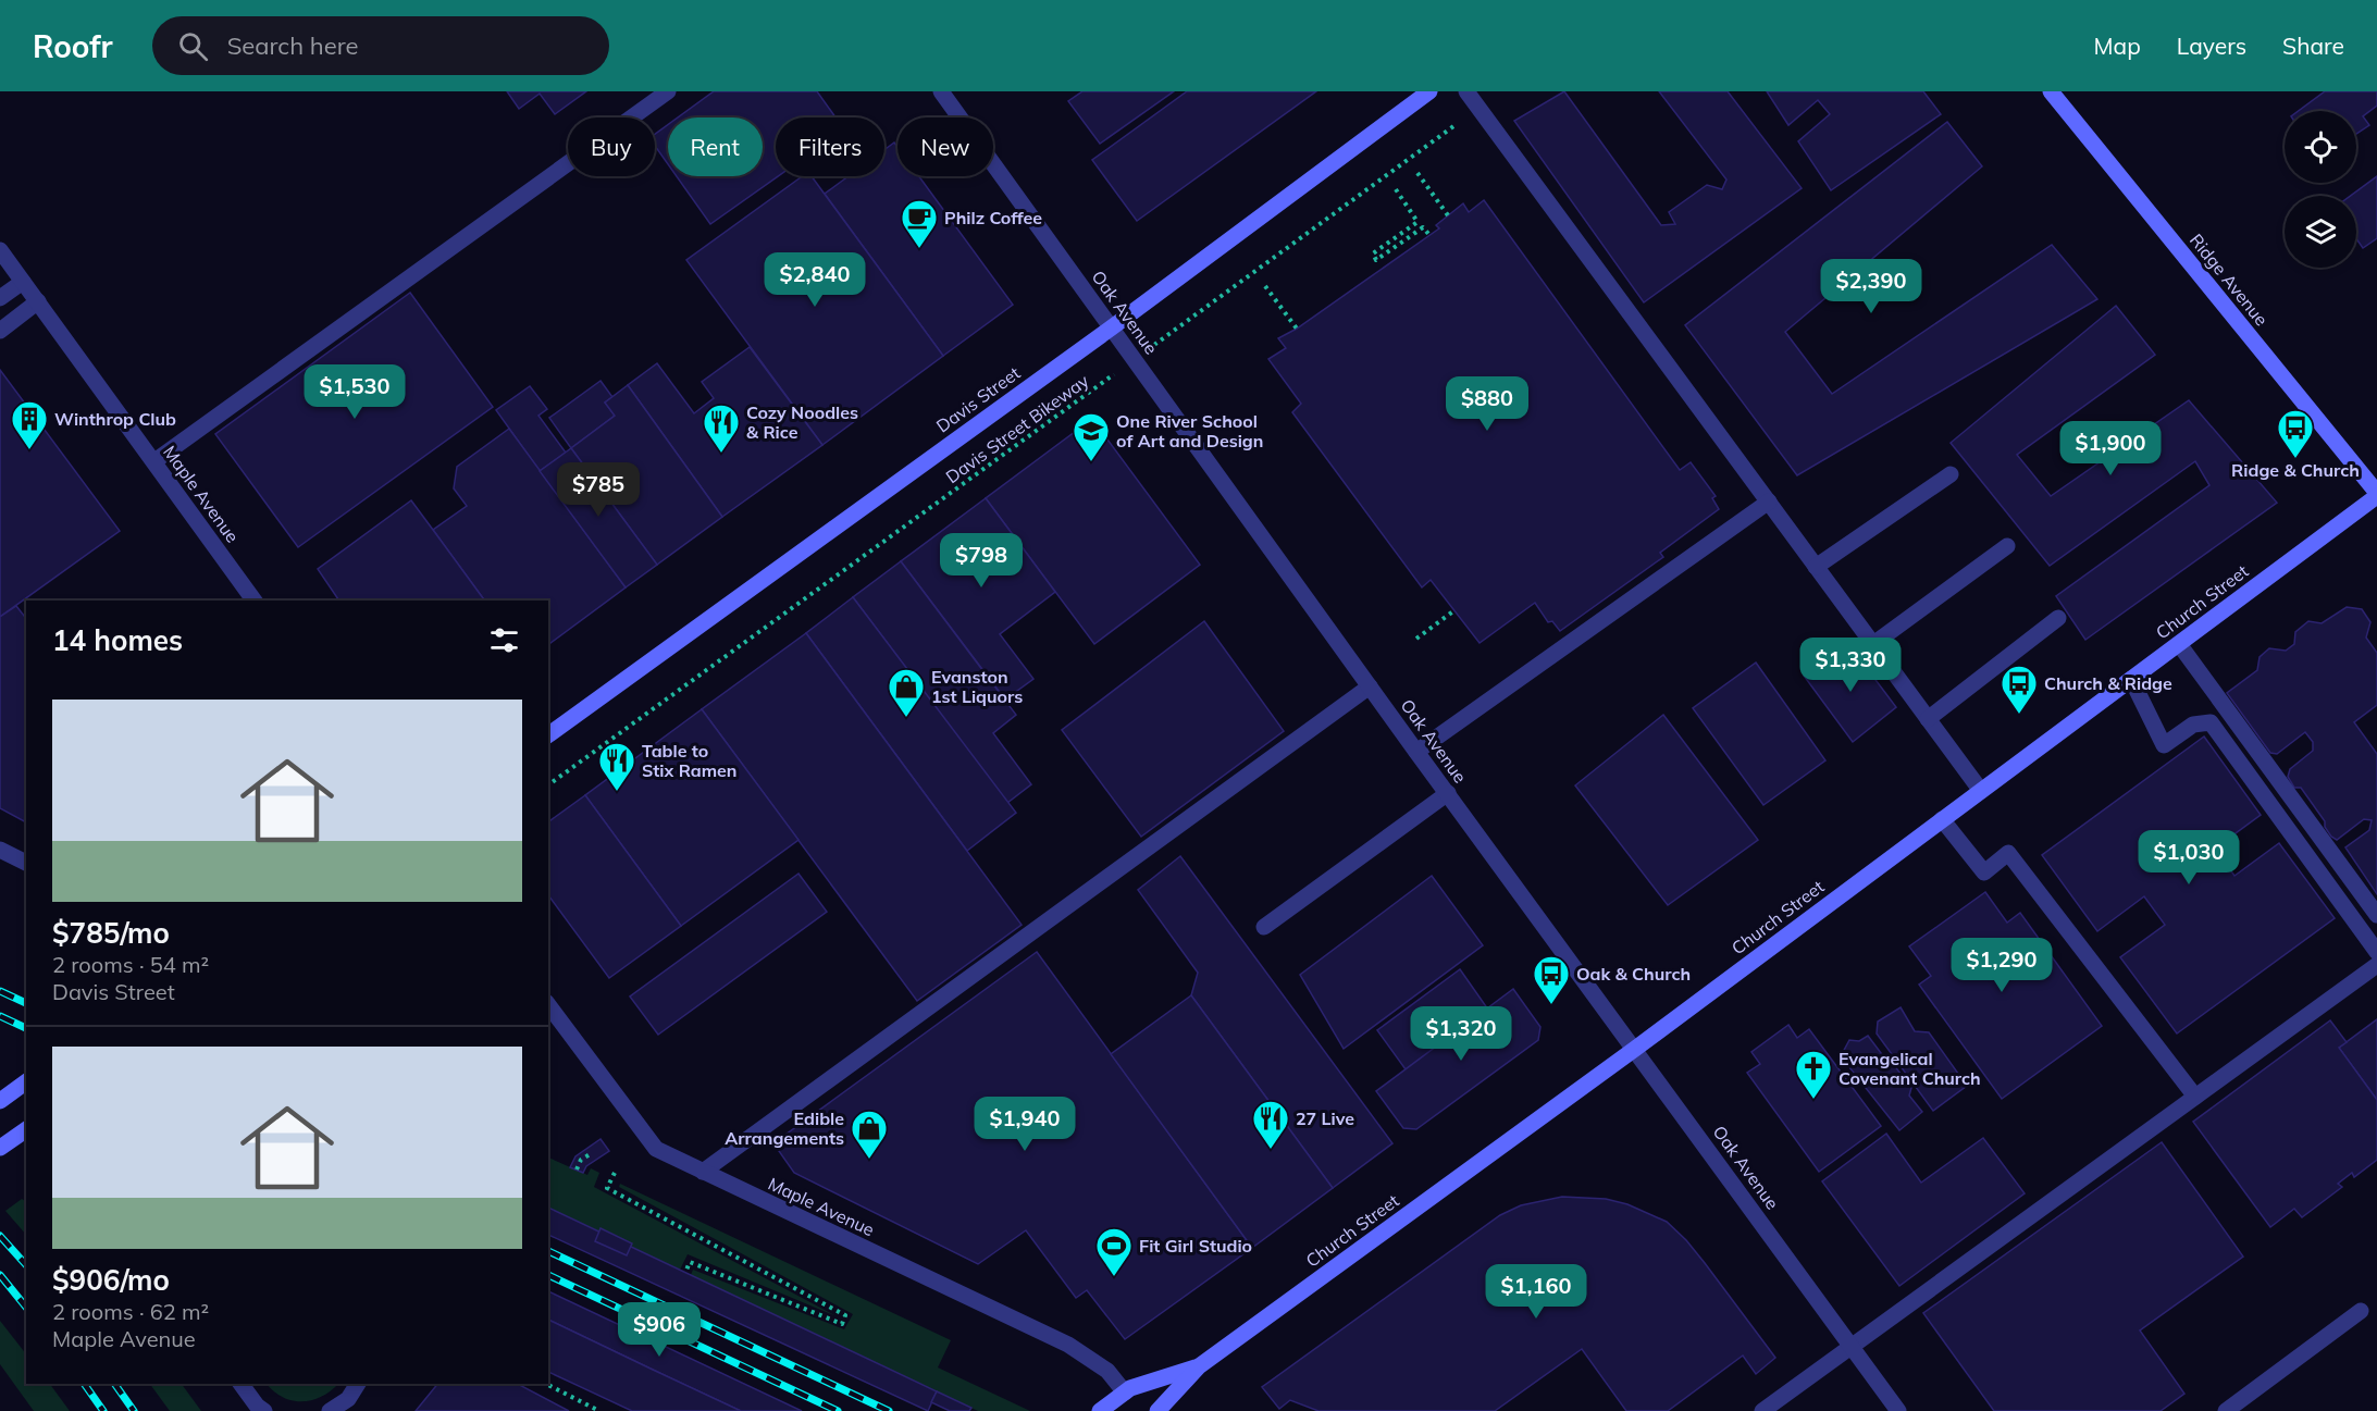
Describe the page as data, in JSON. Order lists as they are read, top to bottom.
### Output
{
  "streets": {
    "main road": ["Ridge Avenue", "Davis Street", "Church Street"],
    "street": ["Oak Avenue", "Maple Avenue"],
    "path": ["Davis Street Bikeway"]
  },
  "crossings": [
    ["Ridge Avenue", "Church Street"],
    ["Oak Avenue", "Davis Street"],
    ["Oak Avenue", "Davis Street Bikeway"],
    ["Oak Avenue", "Church Street"],
    ["Maple Avenue", "Church Street"]
  ],
  "places": {
    "cafe": ["Philz Coffee"],
    "building": ["Winthrop Club"],
    "restaurant": ["Cozy Noodles & Rice", "Table to Stix Ramen", "27 Live"],
    "bus stop": ["Ridge & Church", "Church & Ridge", "Oak & Church"],
    "school or university": ["One River School of Art and Design"],
    "shop": ["Evanston 1st Liquors", "Edible Arrangements"],
    "church": ["Evangelical Covenant Church"],
    "sports": ["Fit Girl Studio"]
  },
  "page": {
    "header": "Roofr",
    "search": "Search here",
    "nav": ["Map", "Layers", "Share"],
    "chip": [
      "Buy",
      "Rent",
      "Filters",
      "New"
    ],
    "price": [
      "$2,840",
      "$2,390",
      "$1,530",
      "$880",
      "$1,900",
      "$785",
      "$798",
      "$1,330",
      "$1,030",
      "$1,290",
      "$1,320",
      "$1,940",
      "$1,160",
      "$906"
    ],
    "heading": "14 homes",
    "list": [
      {
        "name": "$785/mo",
        "note": "2 rooms · 54 m² · Davis Street"
      },
      {
        "name": "$906/mo",
        "note": "2 rooms · 62 m² · Maple Avenue"
      }
    ]
  }
}
